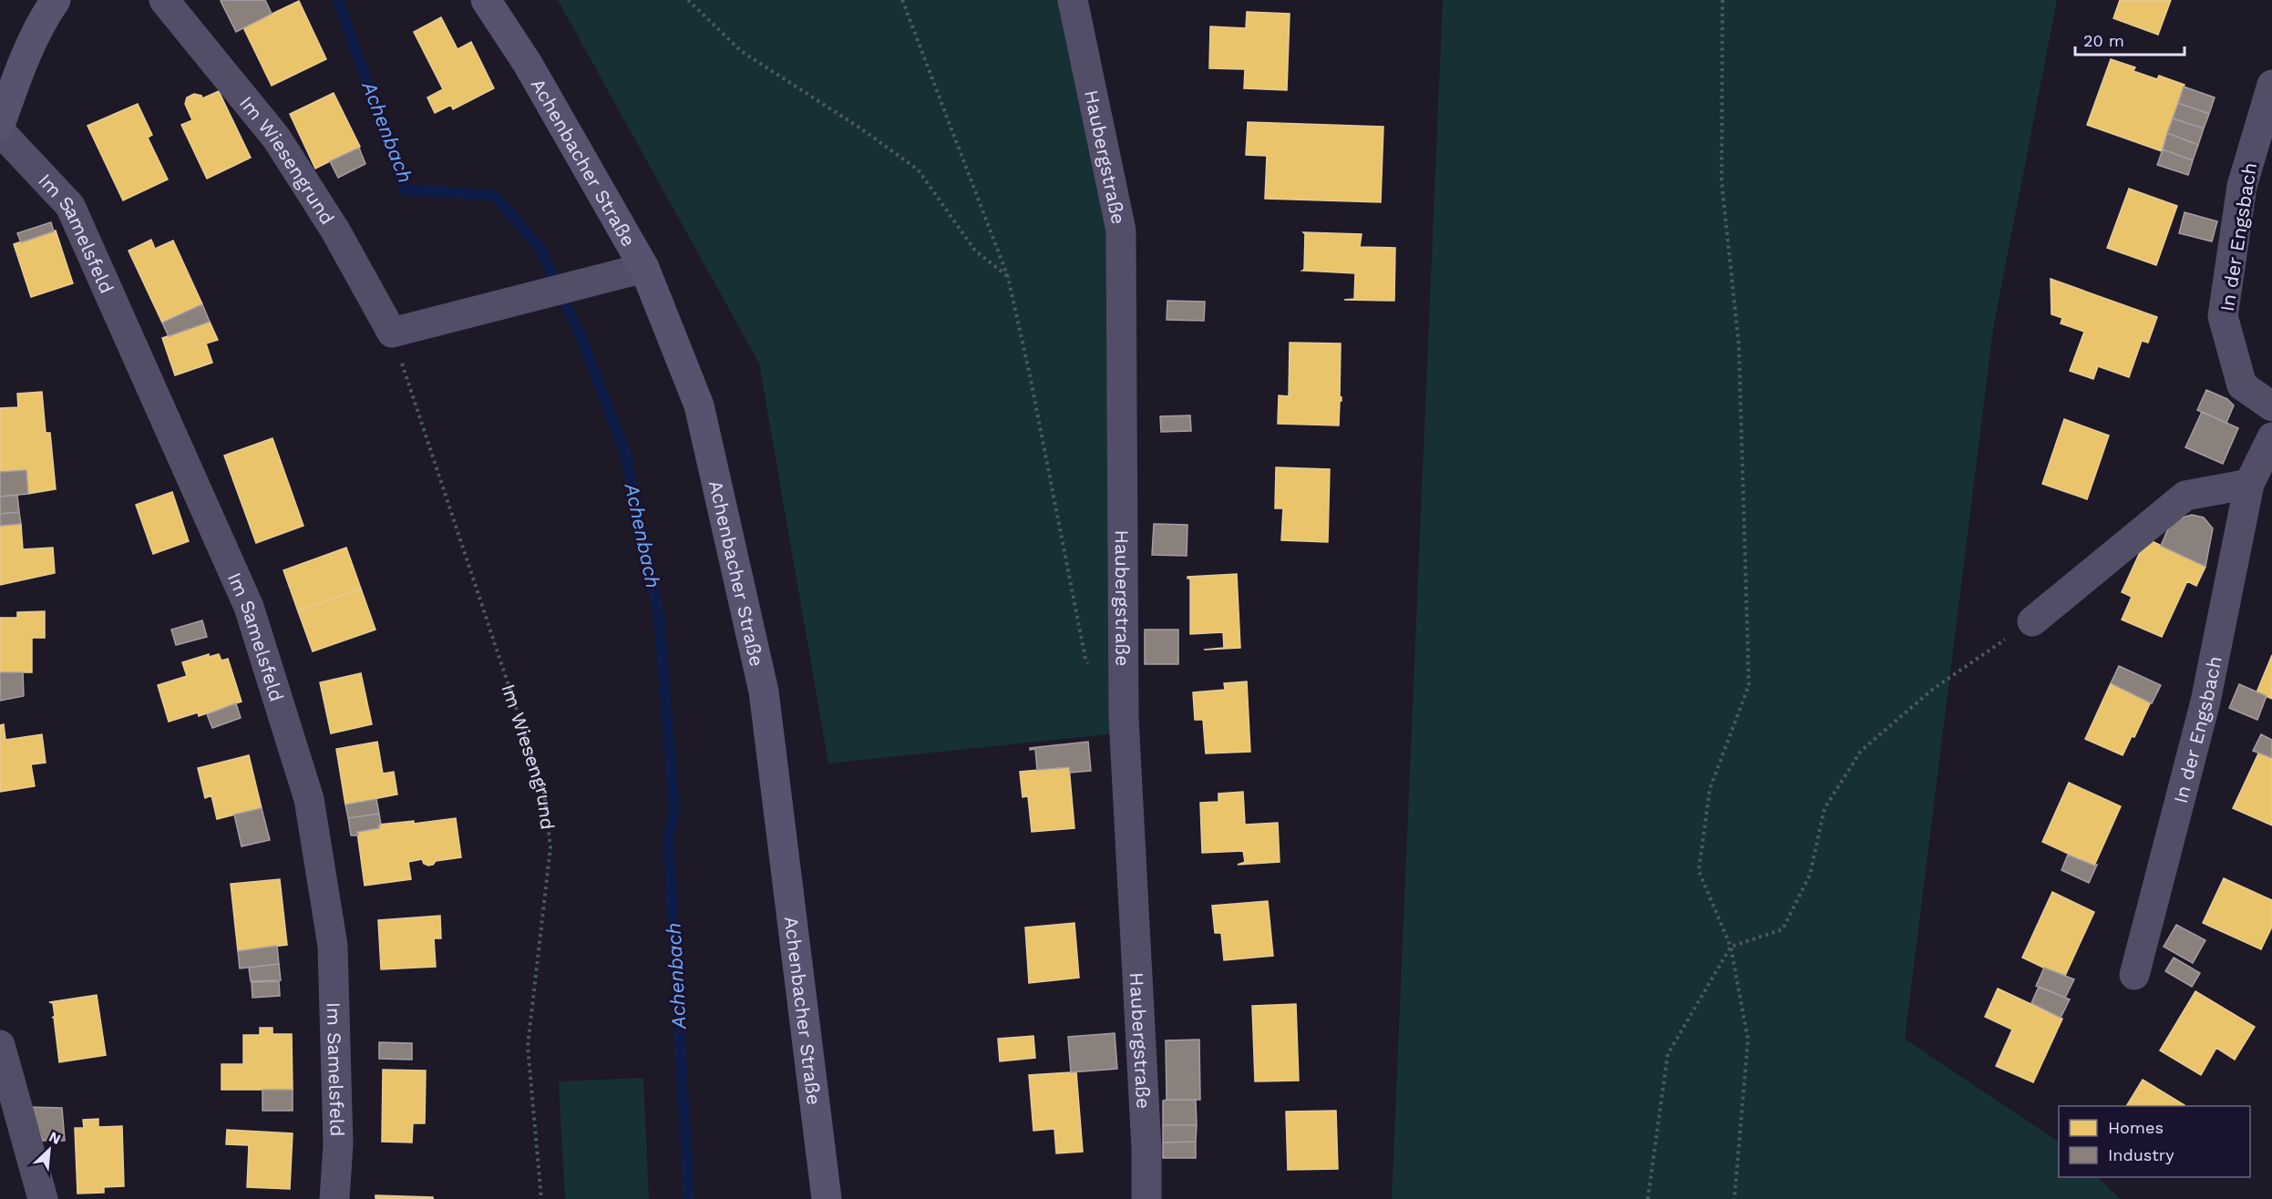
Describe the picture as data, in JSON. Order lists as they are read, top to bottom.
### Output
{
  "streets": {
    "main road": ["Achenbacher Straße"],
    "street": [
      "Haubergstraße",
      "Im Wiesengrund",
      "Im Samelsfeld",
      "In der Engsbach"
    ]
  },
  "water": ["Achenbach"],
  "legend": ["Homes", "Industry"],
  "scale_bar": "20 m",
  "north": "top right"
}
